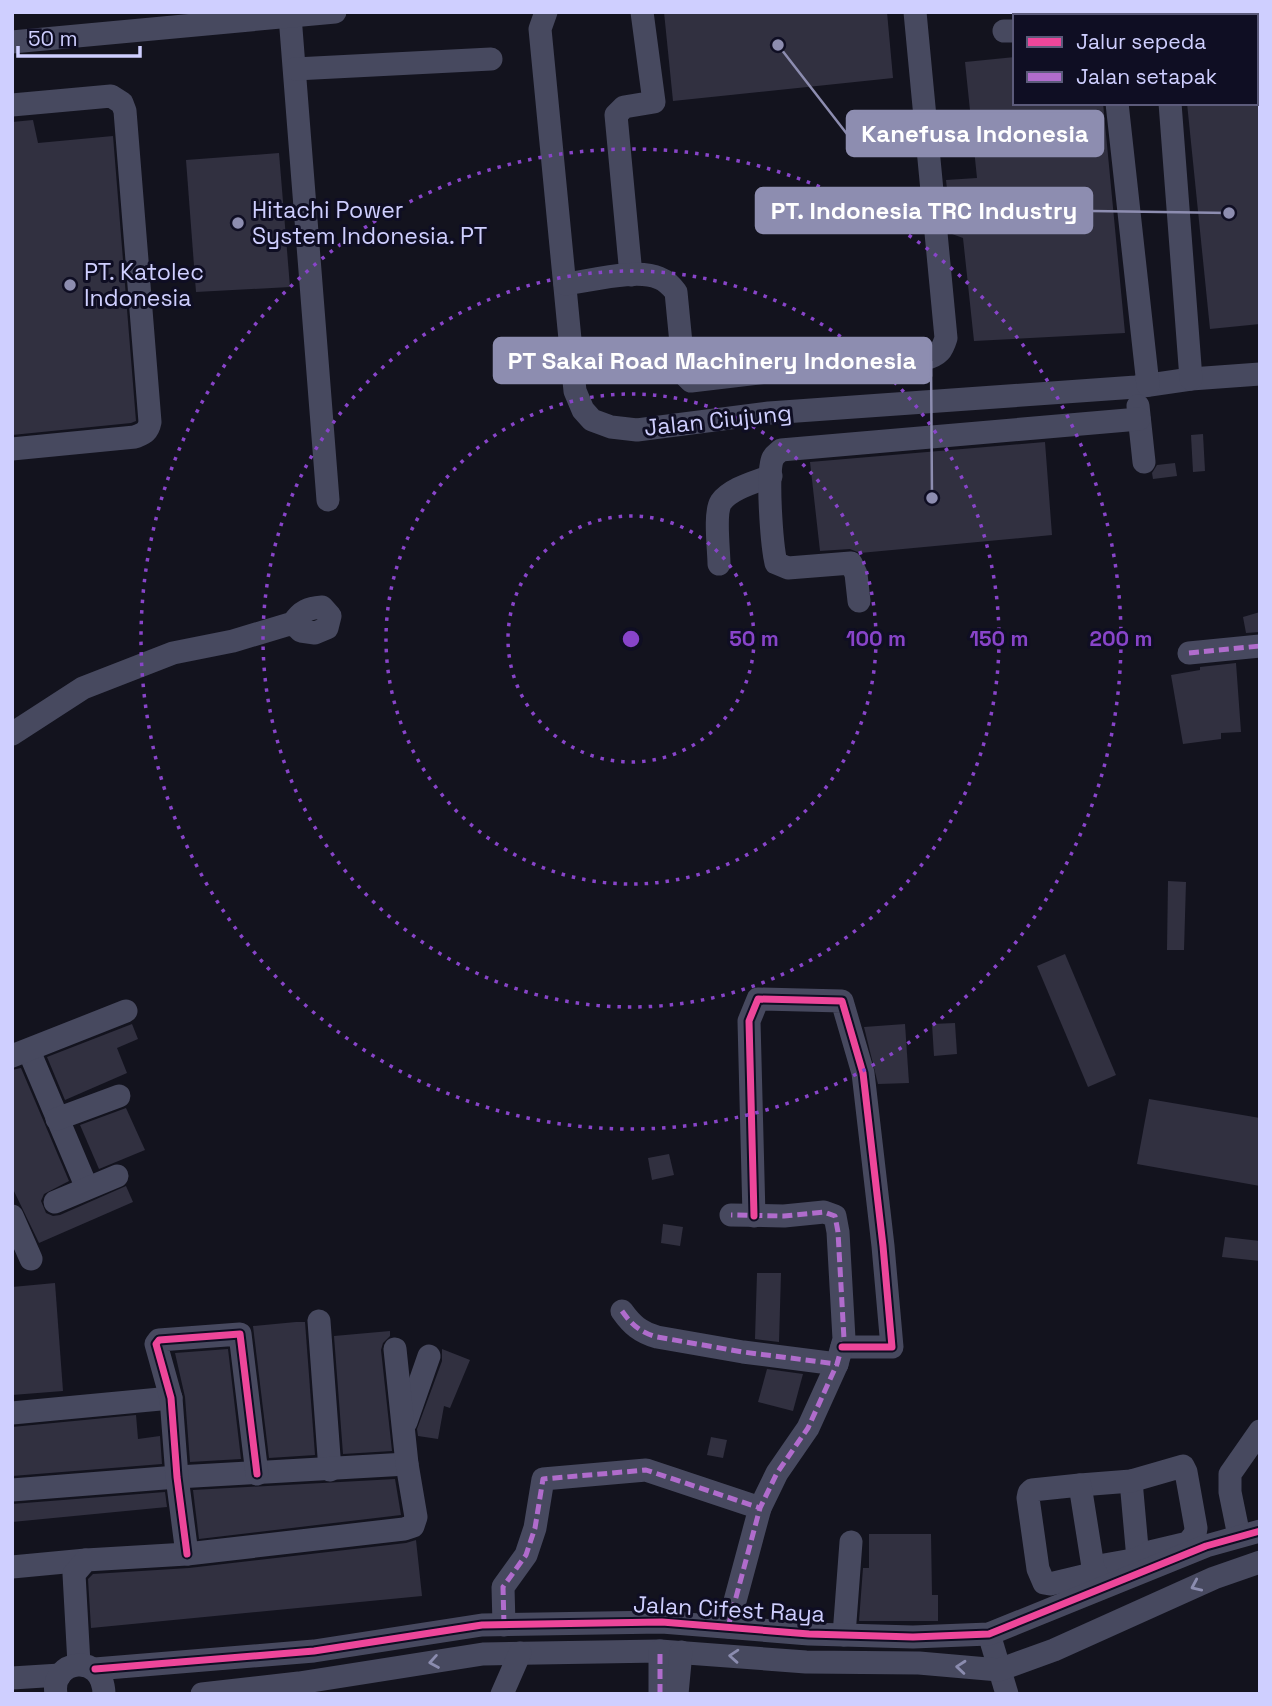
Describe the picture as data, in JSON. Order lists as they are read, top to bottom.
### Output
{
  "streets": {
    "street": ["Jalan Ciujung", "Jalan Cifest Raya"]
  },
  "places": [
    "Kanefusa Indonesia",
    "PT. Indonesia TRC Industry",
    "Hitachi Power System Indonesia. PT",
    "PT. Katolec Indonesia",
    "PT Sakai Road Machinery Indonesia"
  ],
  "legend": ["Jalur sepeda", "Jalan setapak"],
  "scale_bar": "50 m",
  "rings": [
    "50 m",
    "100 m",
    "150 m",
    "200 m"
  ]
}
